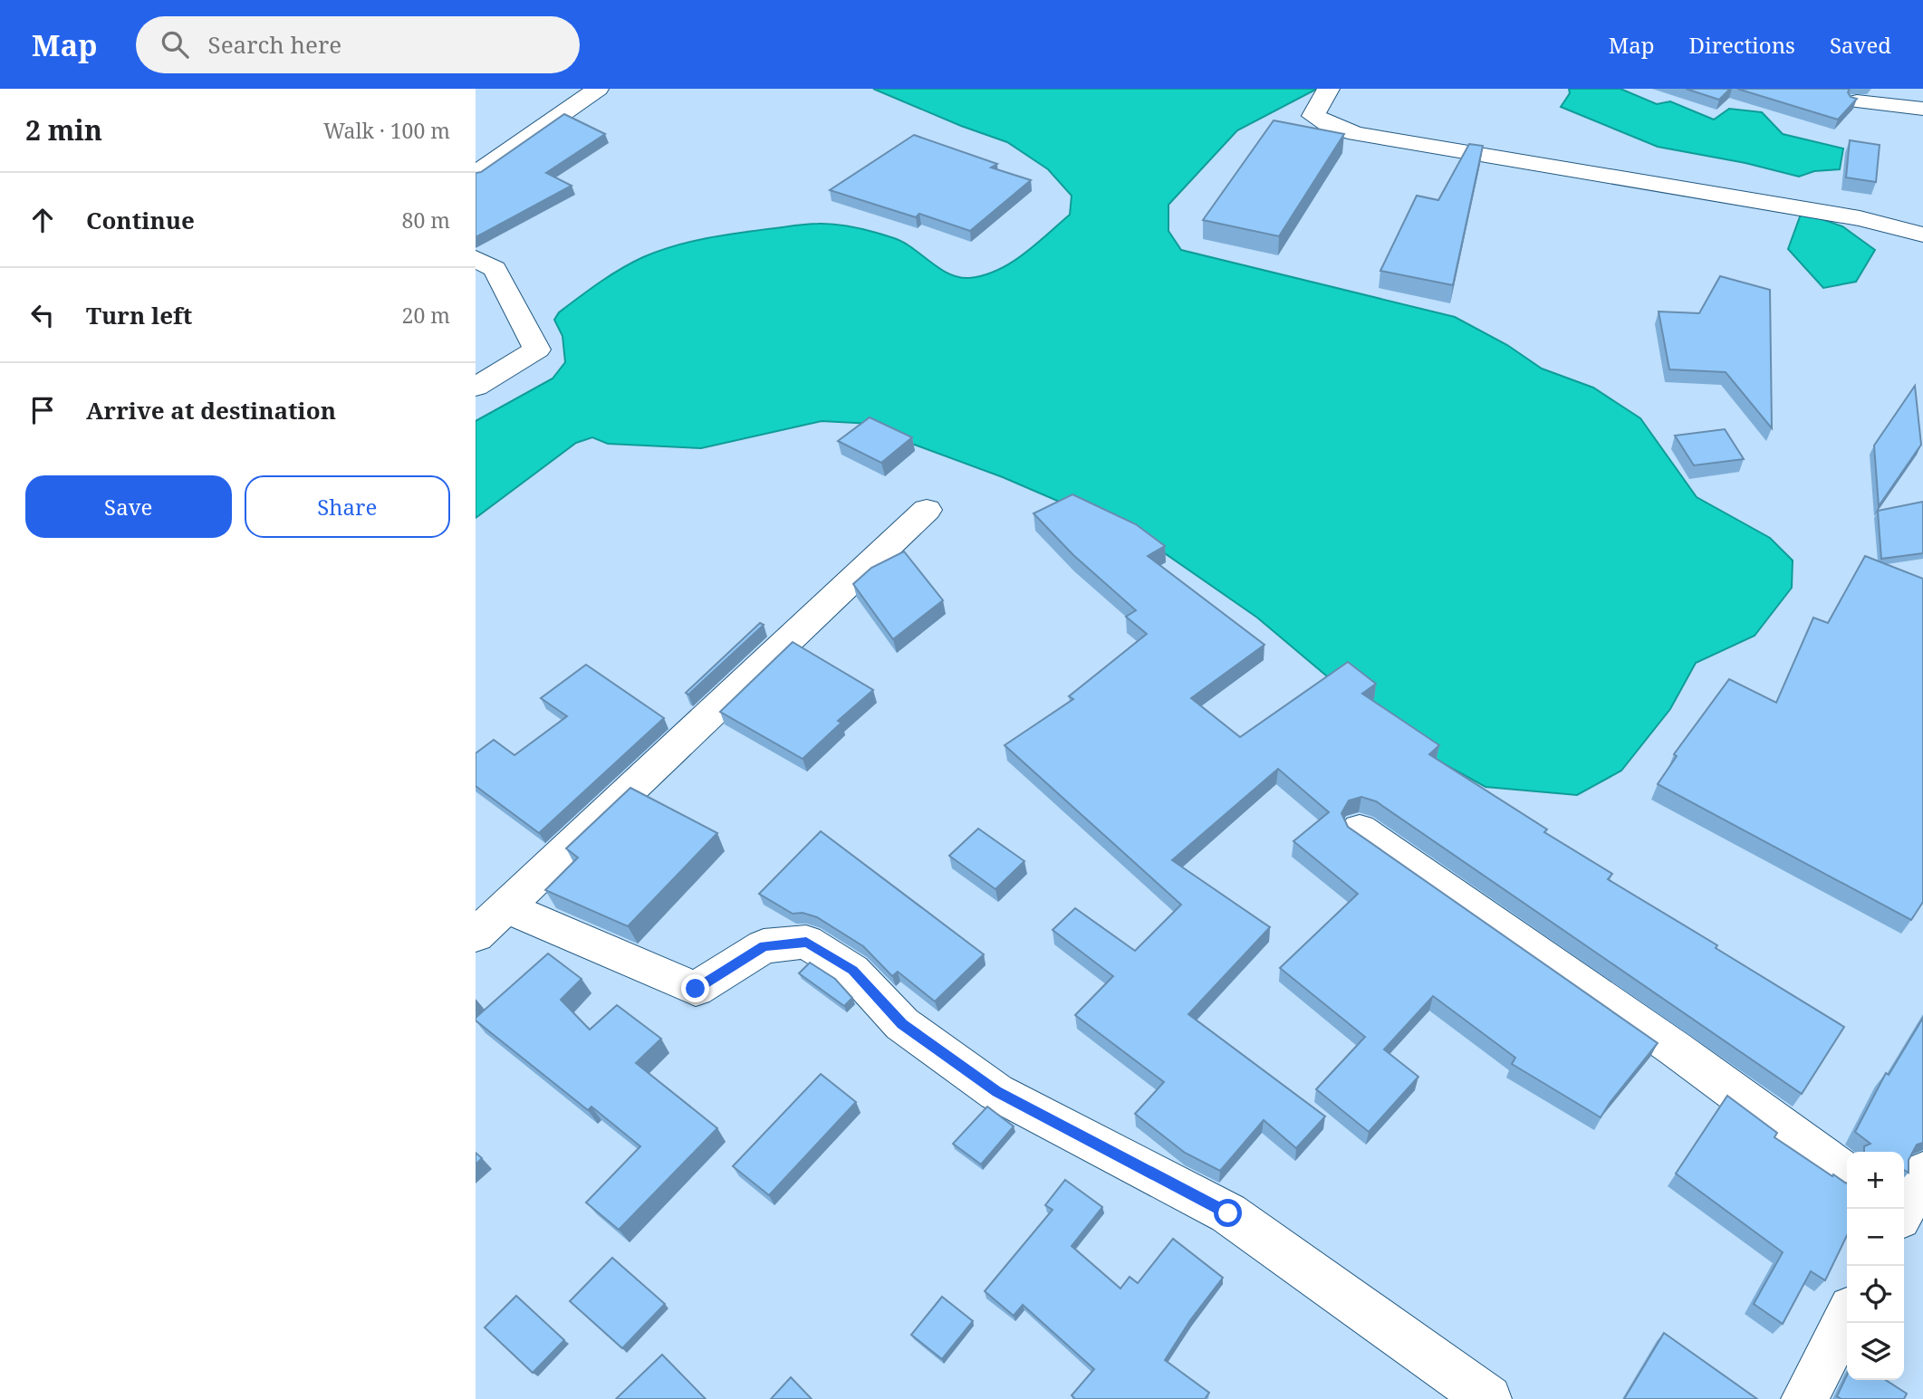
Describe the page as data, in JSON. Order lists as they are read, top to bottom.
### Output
{
  "page": {
    "header": "Map",
    "search": "Search here",
    "nav": ["Map", "Directions", "Saved"],
    "heading": ["2 min", "Walk · 100 m"],
    "list": [
      ["Continue", "80 m"],
      ["Turn left", "20 m"],
      "Arrive at destination"
    ],
    "buttons": ["Save", "Share"],
    "map_buttons": ["+", "−"]
  }
}
